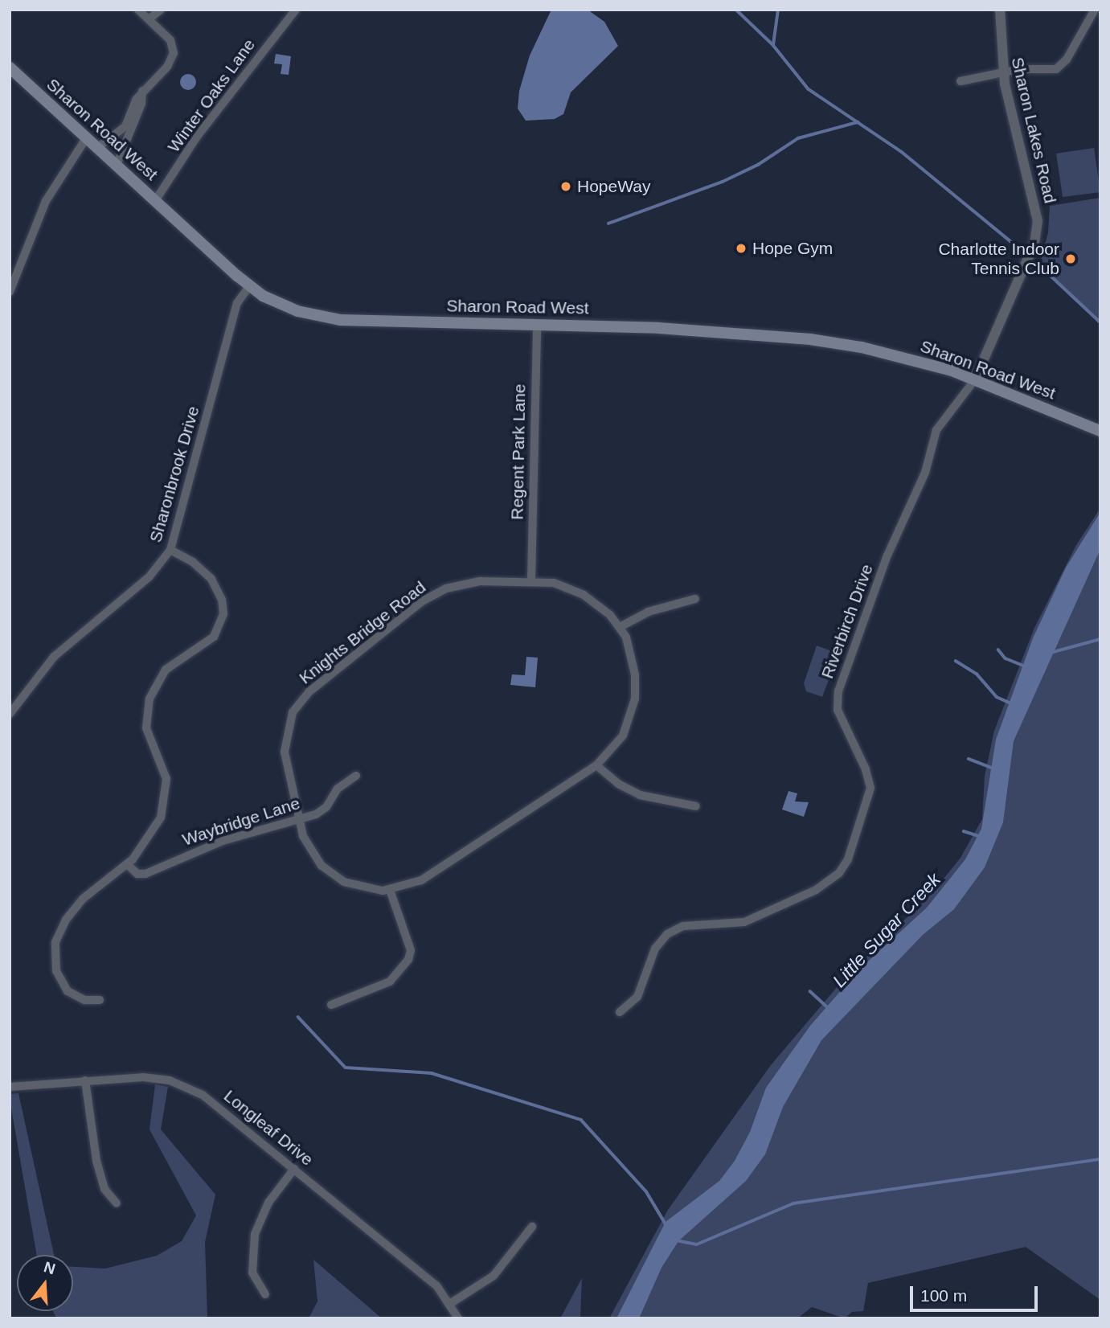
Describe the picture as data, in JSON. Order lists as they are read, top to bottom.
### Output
{
  "streets": {
    "main road": ["Sharon Road West"],
    "street": [
      "Winter Oaks Lane",
      "Sharon Lakes Road",
      "Regent Park Lane",
      "Sharonbrook Drive",
      "Riverbirch Drive",
      "Knights Bridge Road",
      "Waybridge Lane",
      "Longleaf Drive"
    ]
  },
  "crossings": [
    ["Winter Oaks Lane", "Sharon Road West"],
    ["Sharon Road West", "Sharon Lakes Road"],
    ["Sharon Road West", "Regent Park Lane"],
    ["Sharon Road West", "Sharonbrook Drive"],
    ["Sharon Road West", "Riverbirch Drive"],
    ["Sharon Lakes Road", "Riverbirch Drive"],
    ["Regent Park Lane", "Knights Bridge Road"],
    ["Knights Bridge Road", "Waybridge Lane"]
  ],
  "water": ["Little Sugar Creek"],
  "places": ["HopeWay", "Hope Gym", "Charlotte Indoor Tennis Club"],
  "scale_bar": "100 m",
  "north": "top"
}
